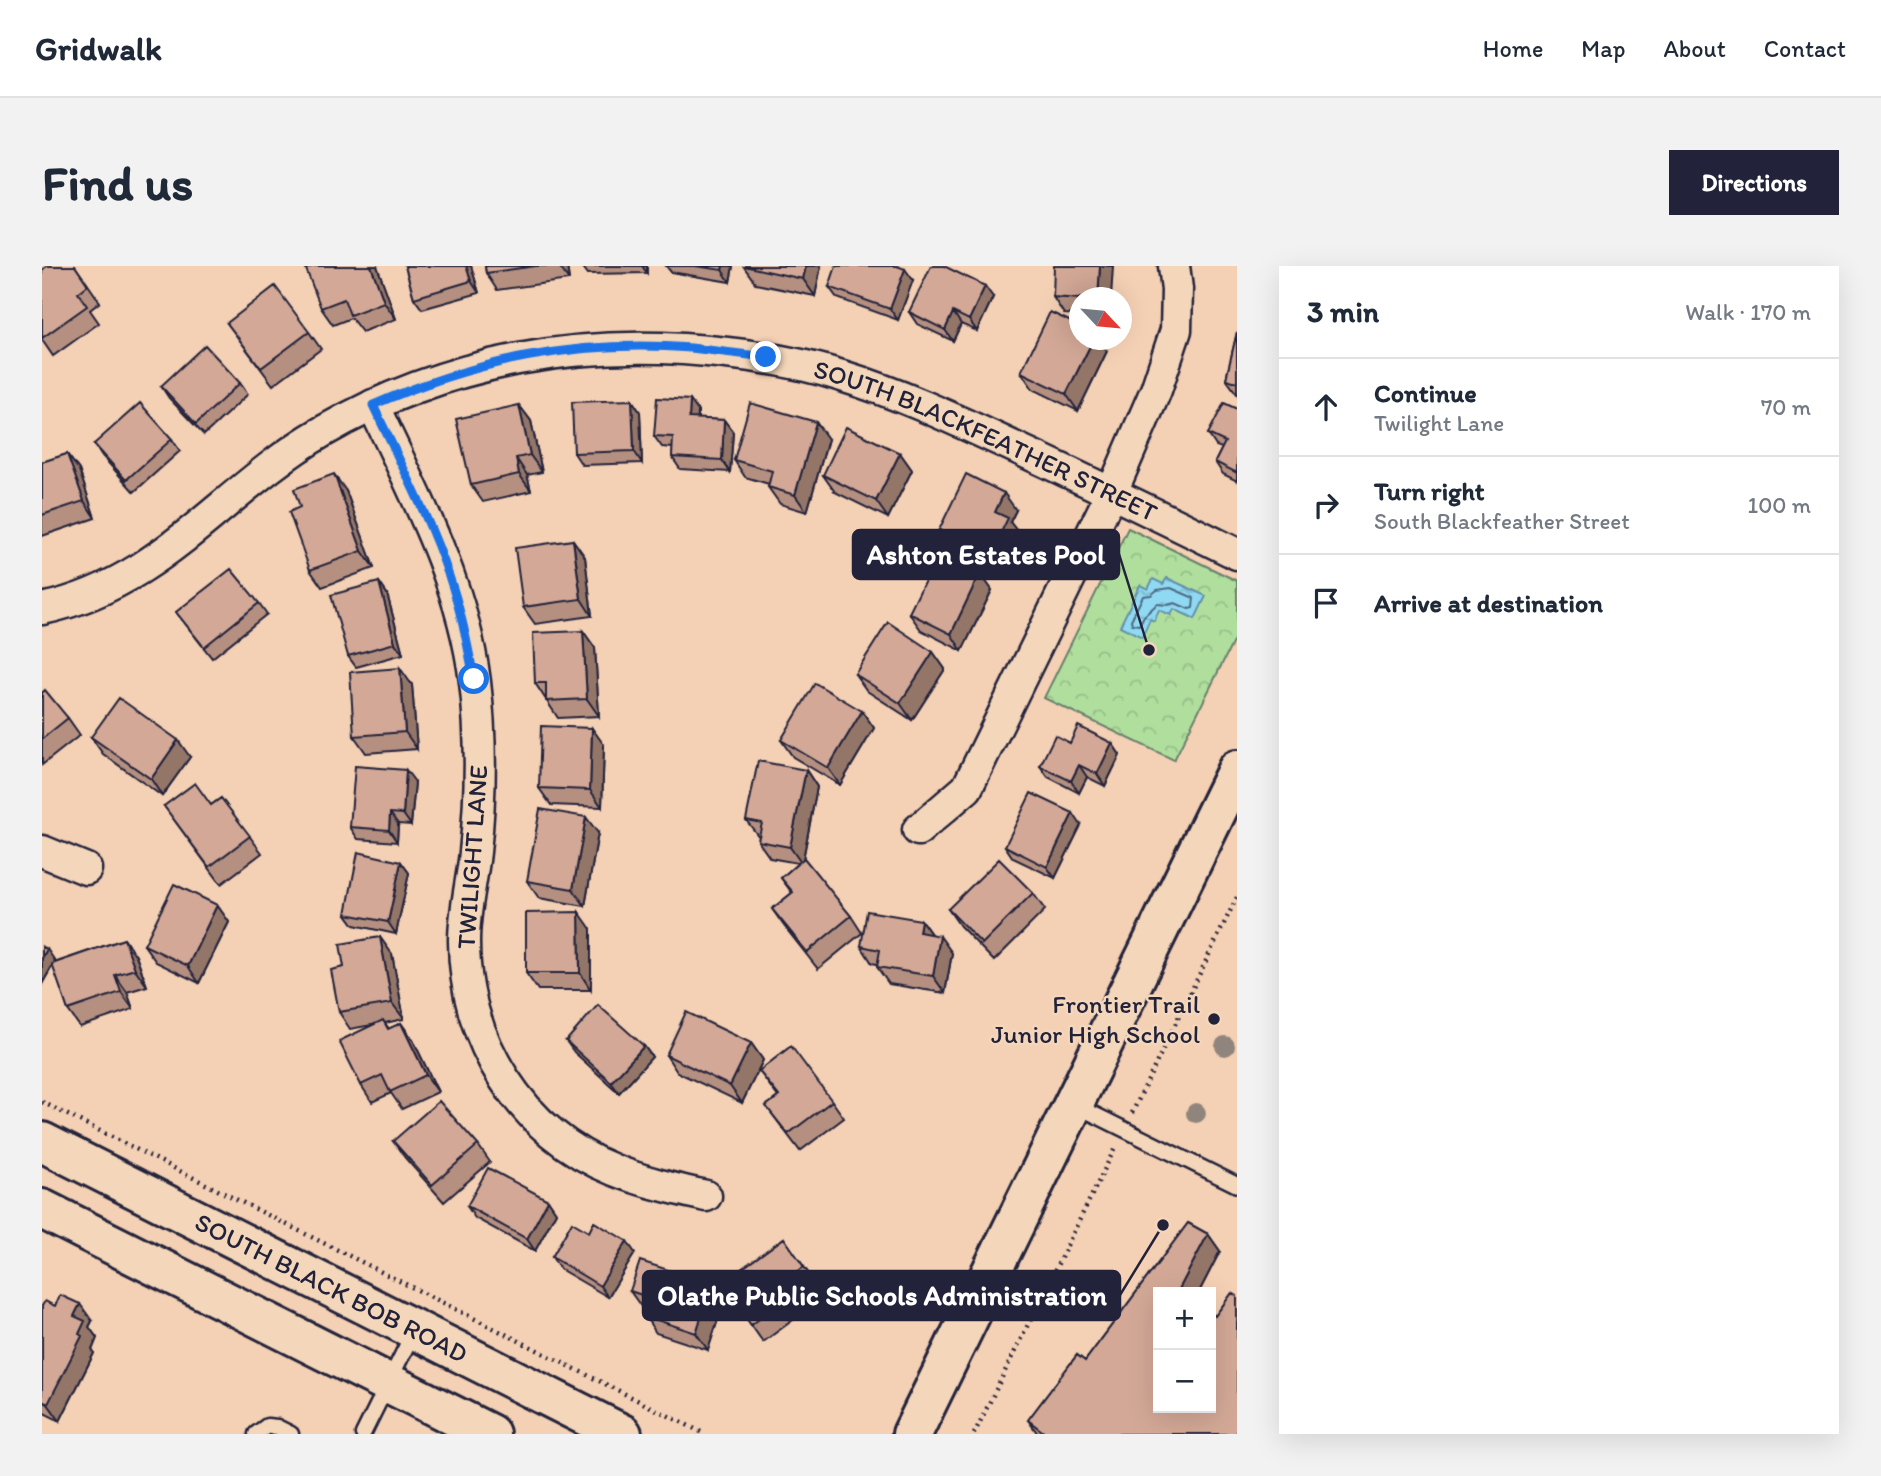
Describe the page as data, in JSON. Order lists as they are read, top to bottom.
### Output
{
  "streets": {
    "main road": ["SOUTH BLACK BOB ROAD"],
    "street": ["SOUTH BLACKFEATHER STREET", "TWILIGHT LANE"]
  },
  "crossings": [
    ["SOUTH BLACKFEATHER STREET", "TWILIGHT LANE"]
  ],
  "places": ["Ashton Estates Pool", "Frontier Trail Junior High School", "Olathe Public Schools Administration"],
  "north": "bottom right",
  "page": {
    "header": "Gridwalk",
    "nav": [
      "Home",
      "Map",
      "About",
      "Contact"
    ],
    "buttons": "Directions",
    "title": "Find us",
    "heading": ["3 min", "Walk · 170 m"],
    "list": [
      ["Continue", "Twilight Lane", "70 m"],
      ["Turn right", "South Blackfeather Street", "100 m"],
      "Arrive at destination"
    ],
    "map_buttons": ["+", "−"]
  }
}
